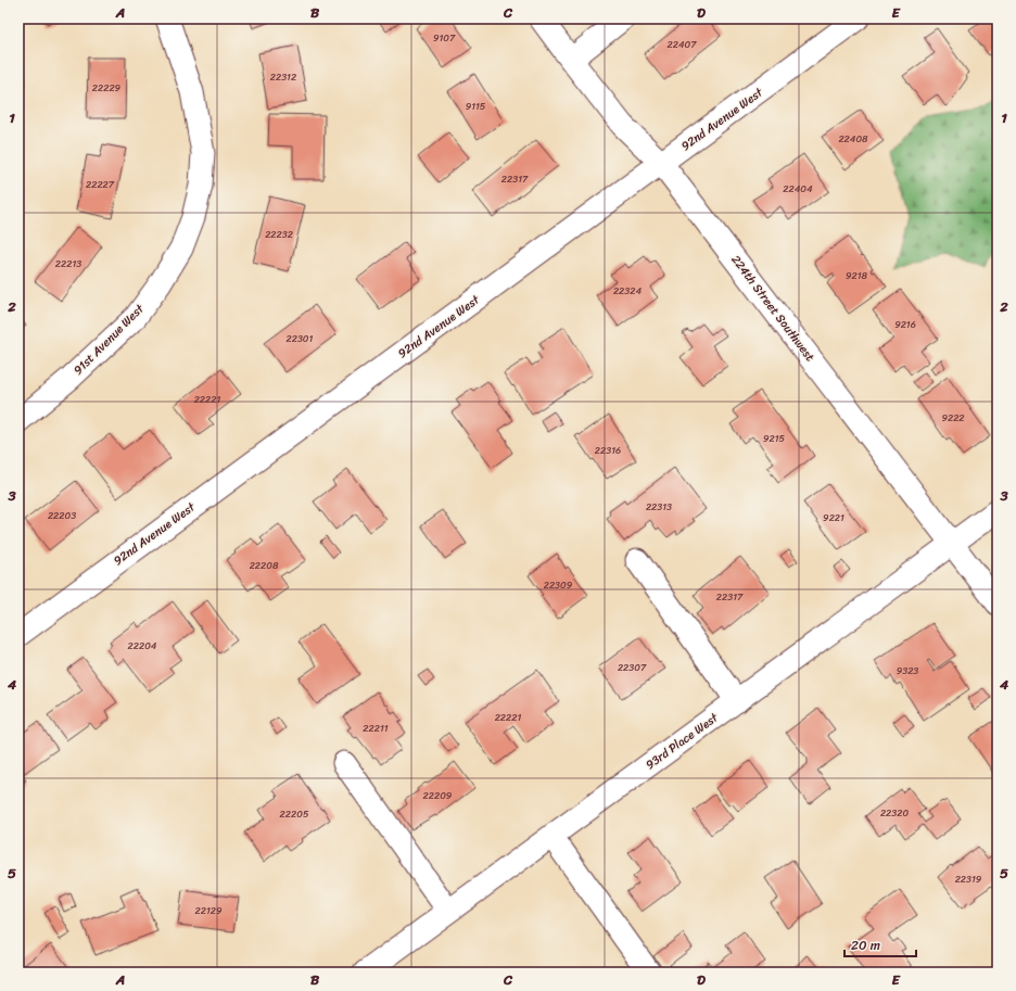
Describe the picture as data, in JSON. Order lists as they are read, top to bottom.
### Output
{
  "streets": {
    "street": [
      "92nd Avenue West",
      "224th Street Southwest",
      "91st Avenue West",
      "93rd Place West"
    ]
  },
  "crossings": [
    ["92nd Avenue West", "224th Street Southwest"],
    ["224th Street Southwest", "93rd Place West"]
  ],
  "house_numbers": [
    "9107",
    "22407",
    "22312",
    "22229",
    "9115",
    "22408",
    "22317",
    "22227",
    "22404",
    "22232",
    "22213",
    "9218",
    "22324",
    "9216",
    "22301",
    "22221",
    "9222",
    "9215",
    "22316",
    "22313",
    "22203",
    "9221",
    "22208",
    "22309",
    "22317",
    "22204",
    "22307",
    "9323",
    "22221",
    "22211",
    "22209",
    "22320",
    "22205",
    "22319",
    "22129"
  ],
  "scale_bar": "20 m",
  "grid": {
    "columns": [
      "A",
      "B",
      "C",
      "D",
      "E"
    ],
    "rows": [
      "1",
      "2",
      "3",
      "4",
      "5"
    ]
  }
}
